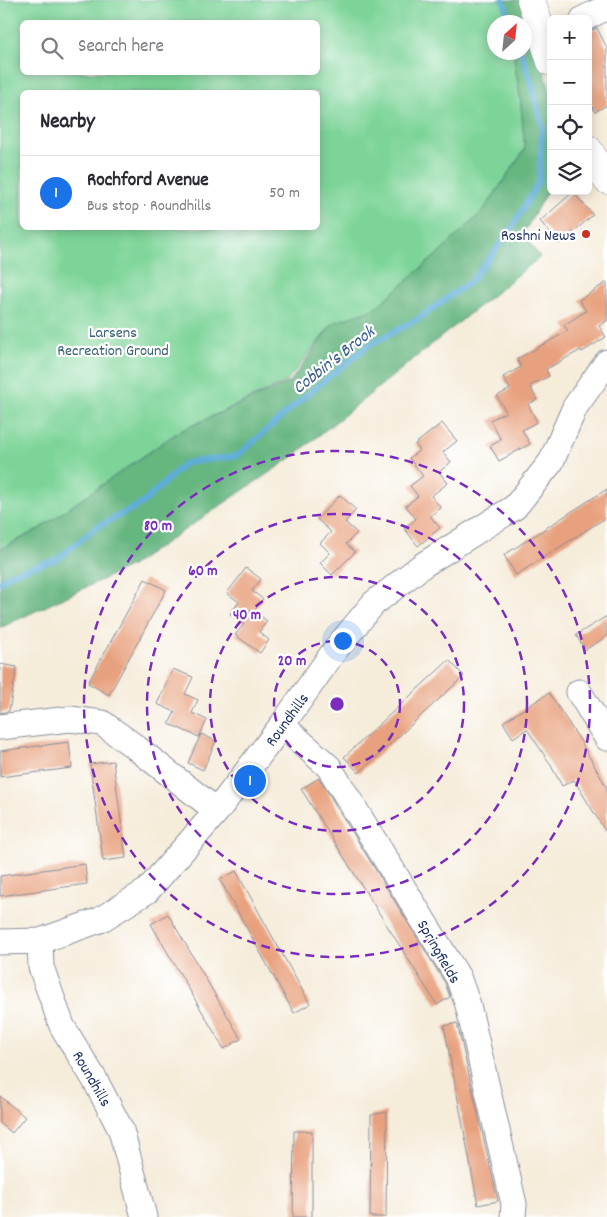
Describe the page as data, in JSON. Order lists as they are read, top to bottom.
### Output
{
  "streets": {
    "street": ["Roundhills", "Springfields"]
  },
  "crossings": [
    ["Roundhills", "Springfields"]
  ],
  "water": ["Cobbin's Brook"],
  "parks": ["Larsens Recreation Ground"],
  "places": ["Roshni News"],
  "north": "top right",
  "page": {
    "map_buttons": ["+", "−"],
    "search": "Search here",
    "heading": "Nearby",
    "list": [
      {
        "mark": "1",
        "name": "Rochford Avenue",
        "note": "Bus stop · Roundhills",
        "value": "50 m"
      }
    ],
    "pins": "1"
  },
  "rings": [
    "80 m",
    "60 m",
    "40 m",
    "20 m"
  ]
}
